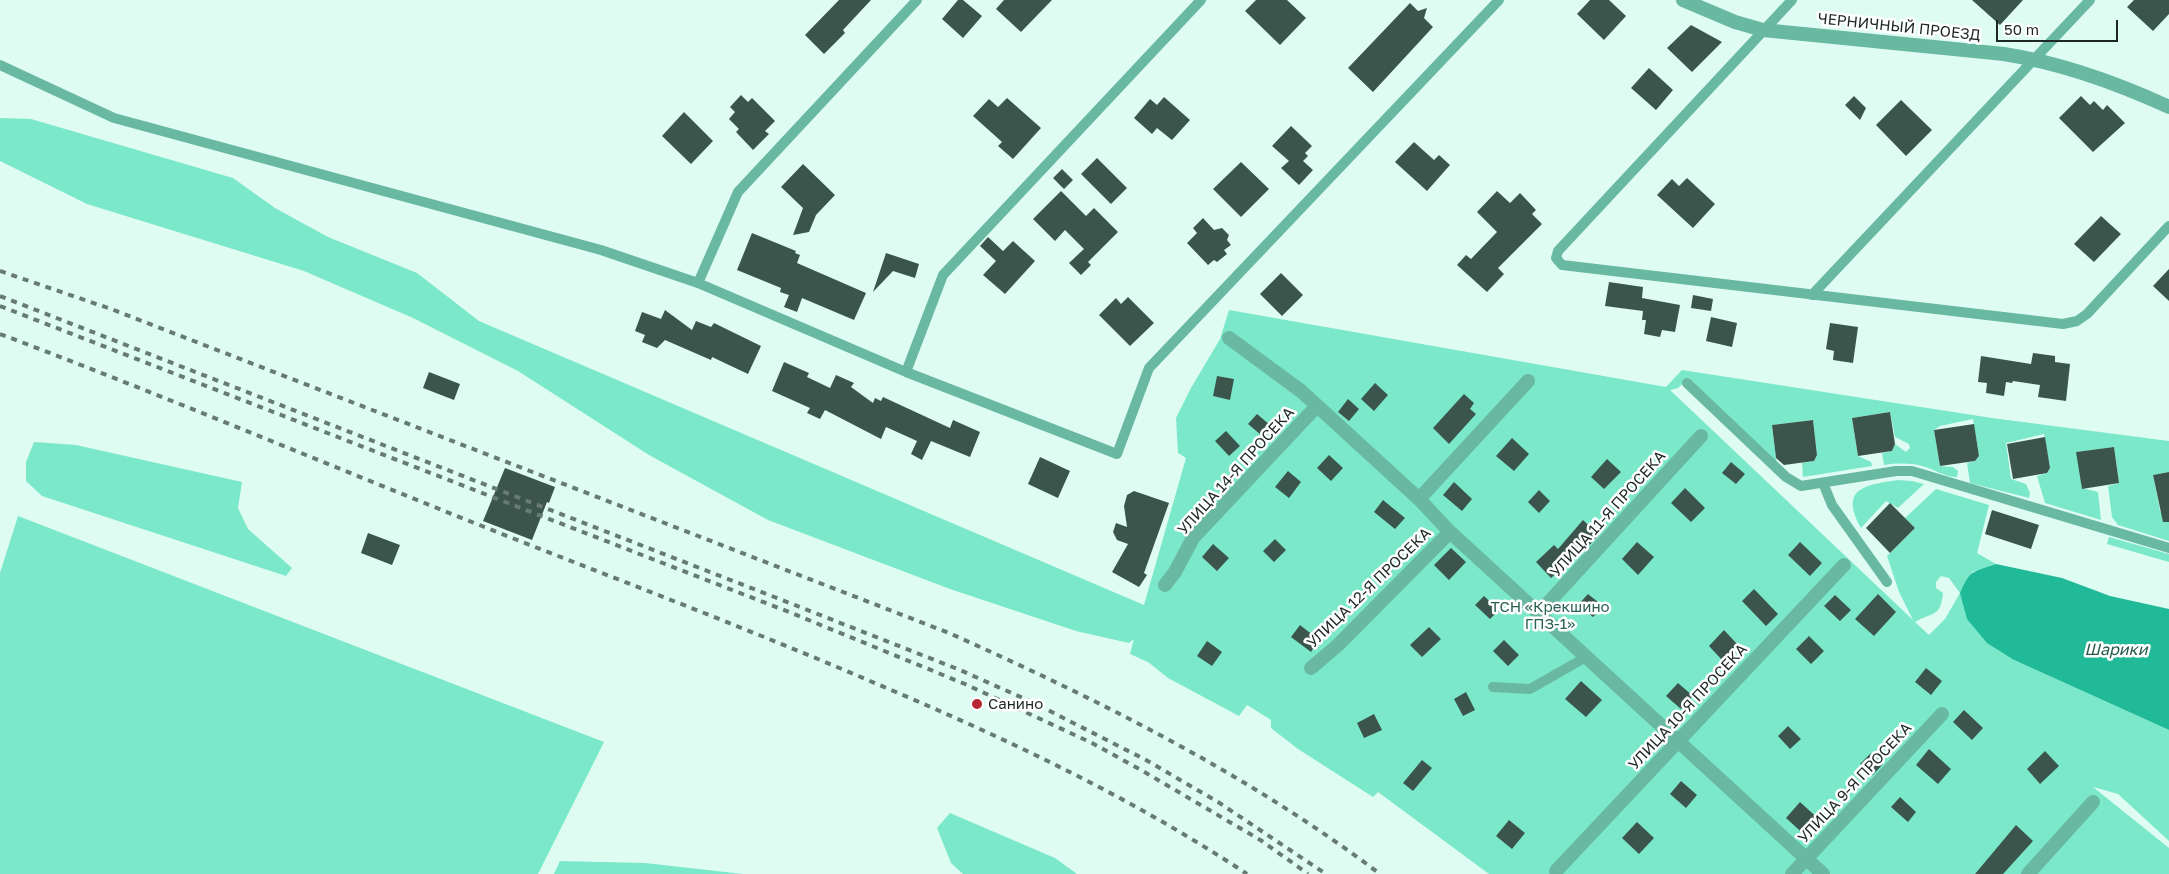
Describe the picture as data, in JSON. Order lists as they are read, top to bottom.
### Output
{
  "streets": {
    "street": [
      "ЧЕРНИЧНЫЙ ПРОЕЗД",
      "УЛИЦА 14-Я ПРОСЕКА",
      "УЛИЦА 11-Я ПРОСЕКА",
      "УЛИЦА 12-Я ПРОСЕКА",
      "УЛИЦА 10-Я ПРОСЕКА",
      "УЛИЦА 9-Я ПРОСЕКА"
    ]
  },
  "water": ["Шарики"],
  "parks": ["ТСН «Крекшино ГПЗ-1»"],
  "places": ["Санино"],
  "scale_bar": "50 m"
}
